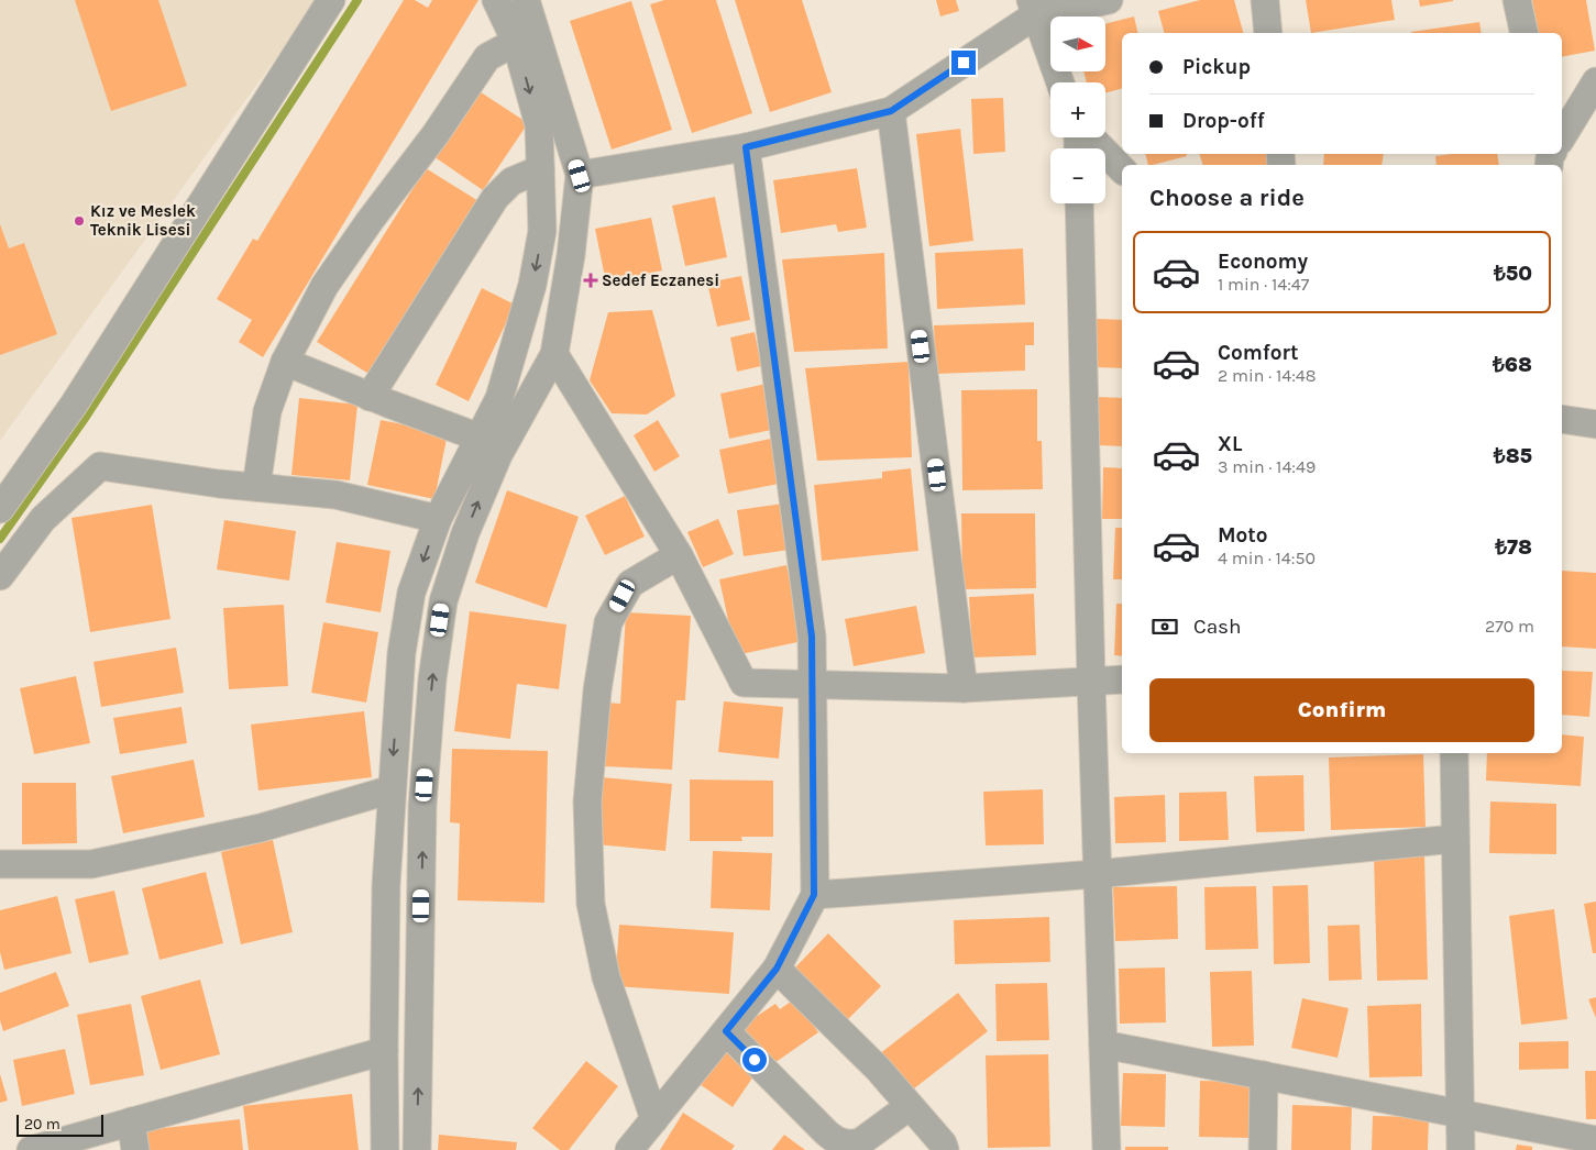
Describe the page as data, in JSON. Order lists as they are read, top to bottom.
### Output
{
  "places": {
    "other": ["Kız ve Meslek Teknik Lisesi"],
    "health": ["Sedef Eczanesi"]
  },
  "scale_bar": "20 m",
  "north": "right",
  "page": {
    "map_buttons": ["+", "−"],
    "banner": ["Pickup", "Drop-off"],
    "heading": "Choose a ride",
    "list": [
      {
        "name": "Economy",
        "note": "1 min · 14:47",
        "value": "₺50"
      },
      {
        "name": "Comfort",
        "note": "2 min · 14:48",
        "value": "₺68"
      },
      {
        "name": "XL",
        "note": "3 min · 14:49",
        "value": "₺85"
      },
      {
        "name": "Moto",
        "note": "4 min · 14:50",
        "value": "₺78"
      }
    ],
    "pay": ["Cash", "270 m"],
    "buttons": "Confirm",
    "scale": "20 m"
  }
}
